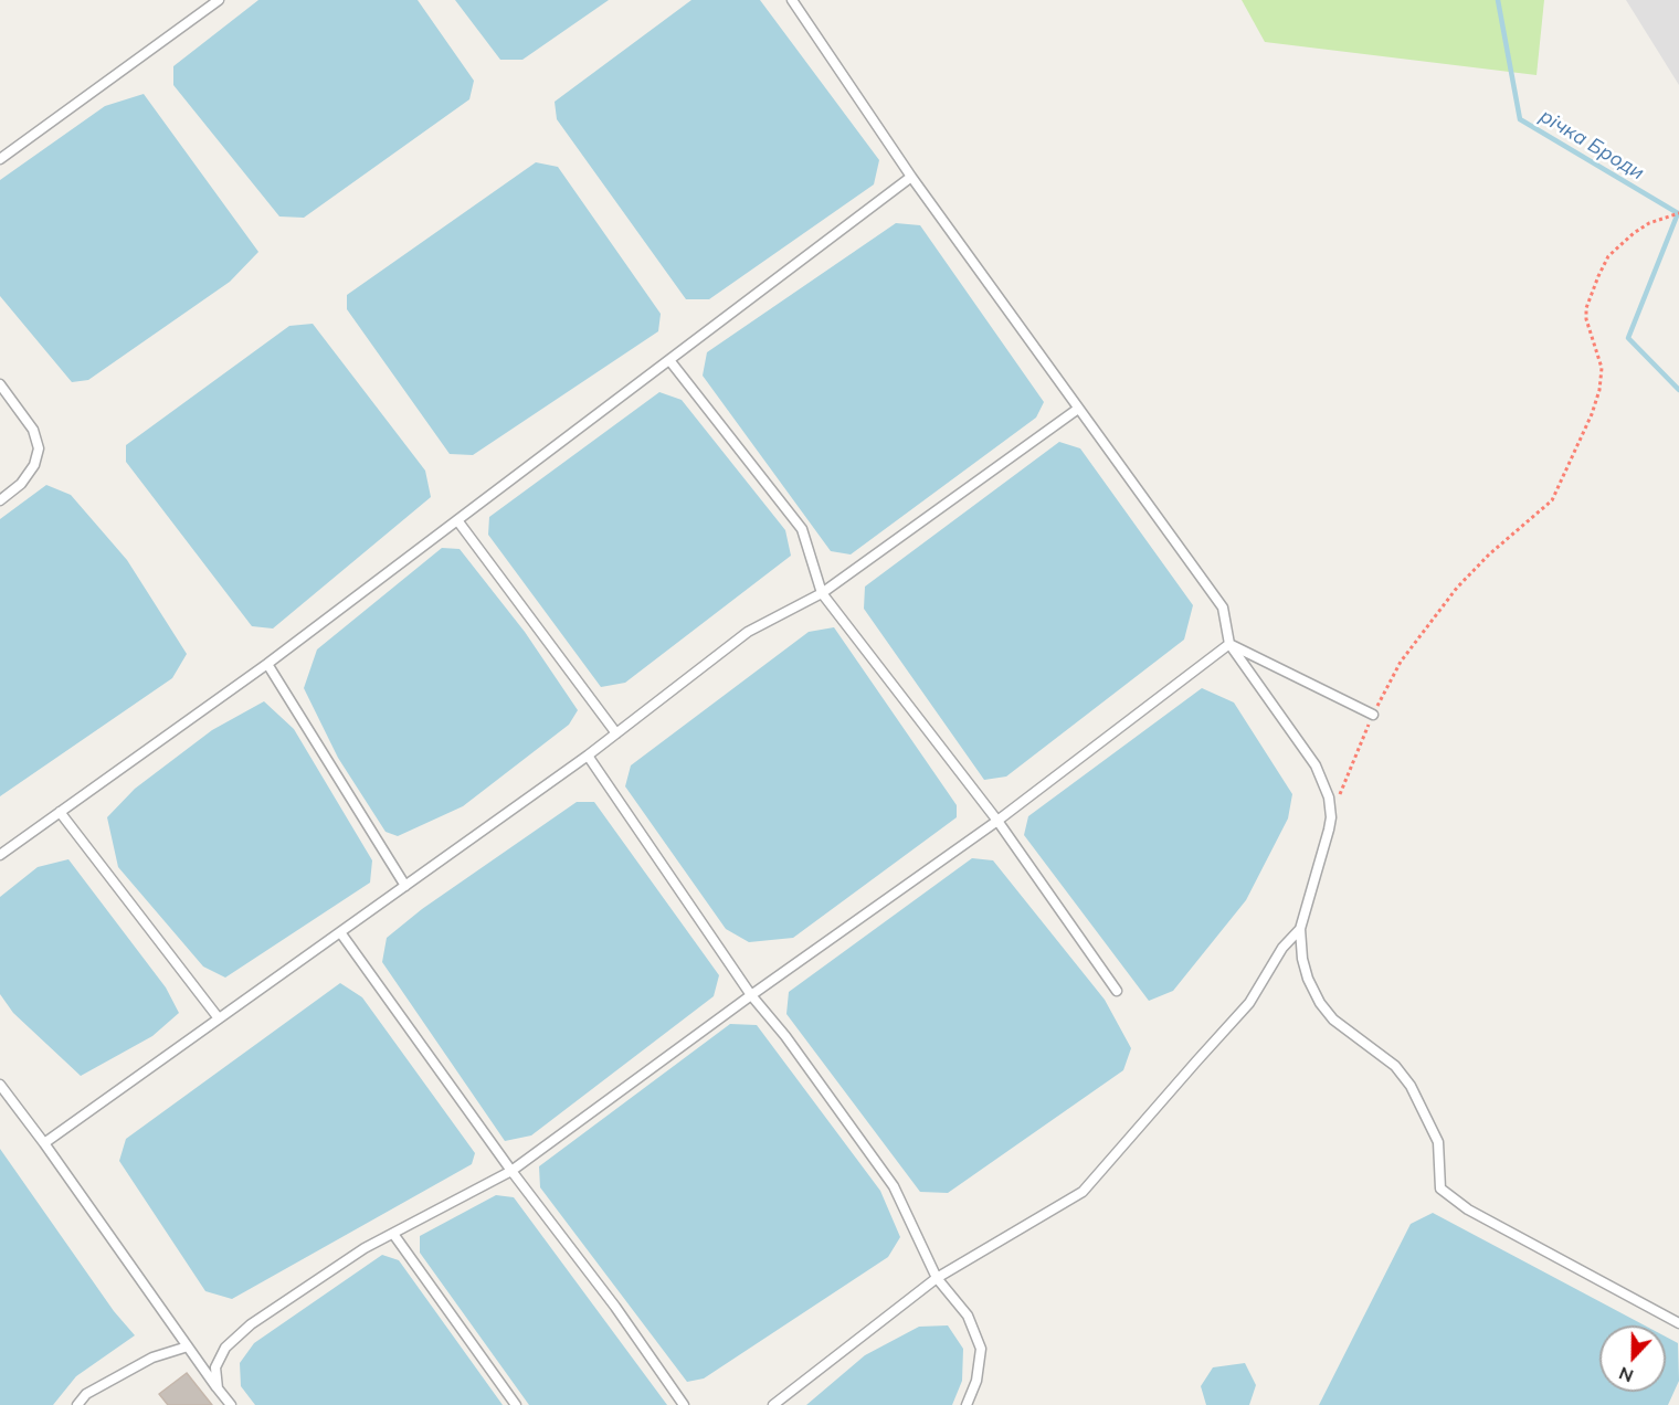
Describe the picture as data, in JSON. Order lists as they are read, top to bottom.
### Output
{
  "water": ["річка Броди"],
  "north": "bottom"
}
